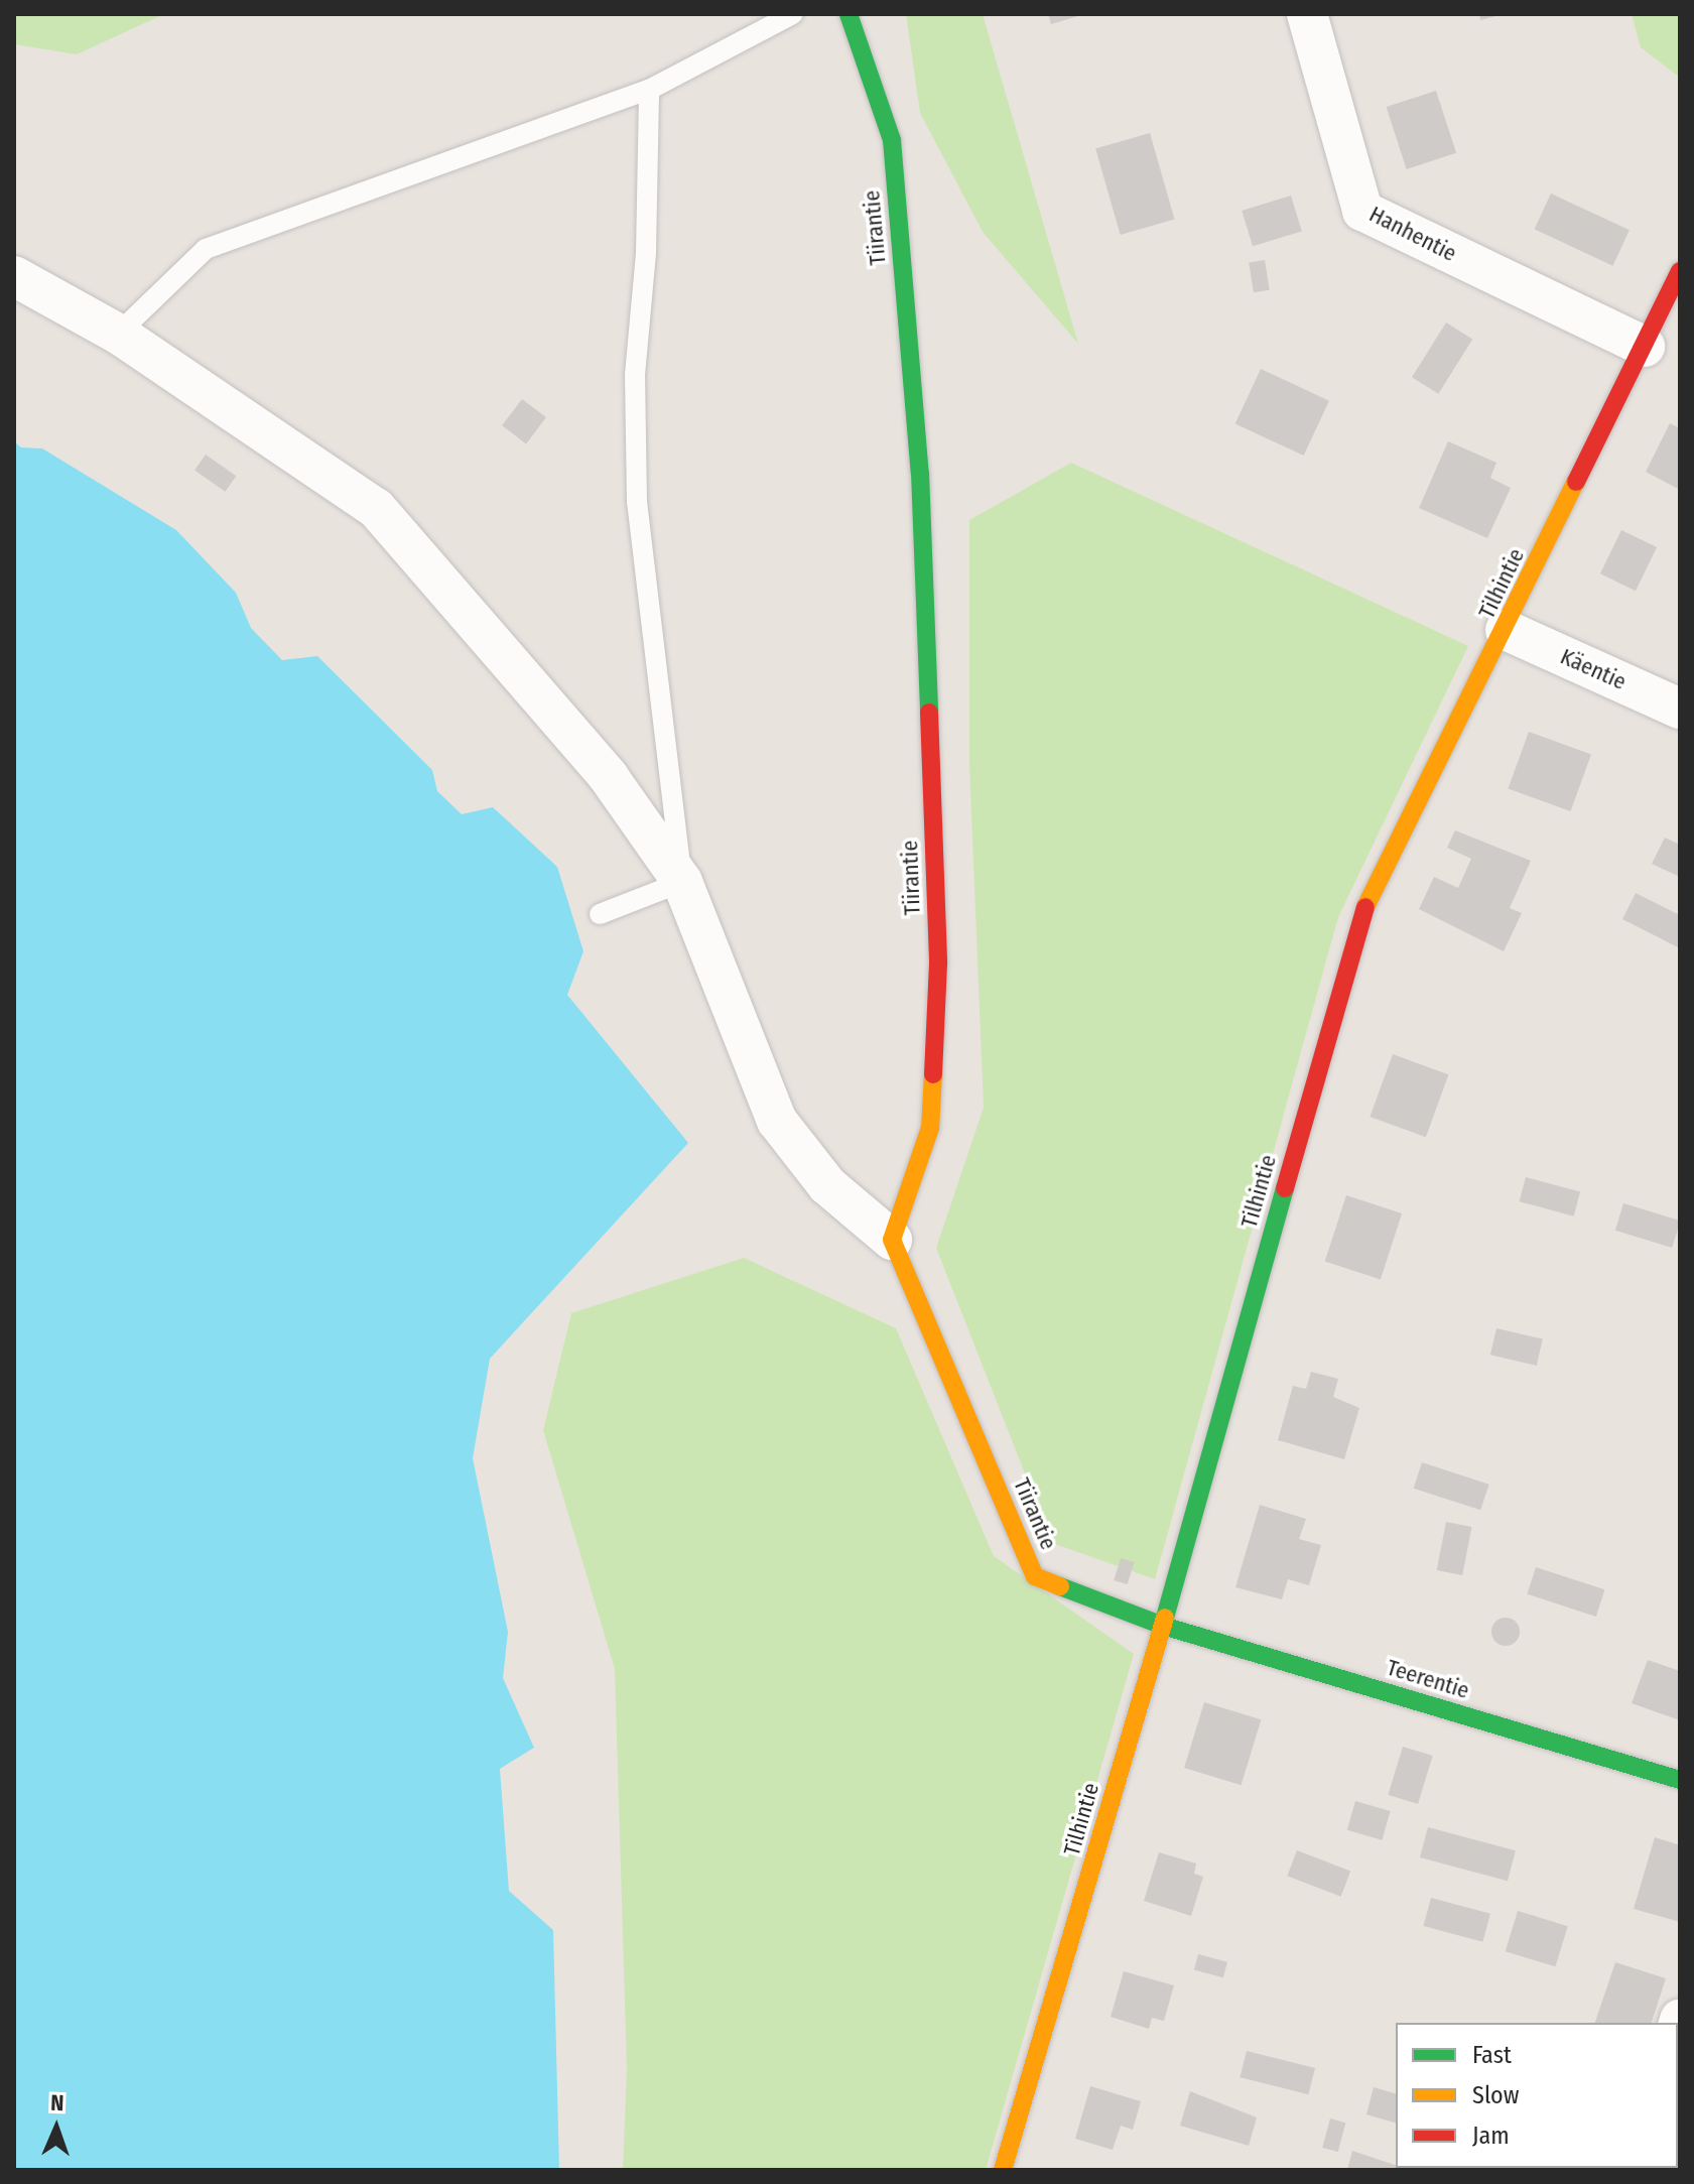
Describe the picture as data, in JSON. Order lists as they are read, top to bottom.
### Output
{
  "streets": {
    "street": [
      "Tiirantie",
      "Hanhentie",
      "Tilhintie",
      "Käentie",
      "Teerentie"
    ]
  },
  "crossings": [
    ["Tiirantie", "Tilhintie"],
    ["Tiirantie", "Teerentie"],
    ["Hanhentie", "Tilhintie"],
    ["Tilhintie", "Käentie"],
    ["Tilhintie", "Teerentie"]
  ],
  "legend": ["Fast", "Slow", "Jam"],
  "north": "top"
}
